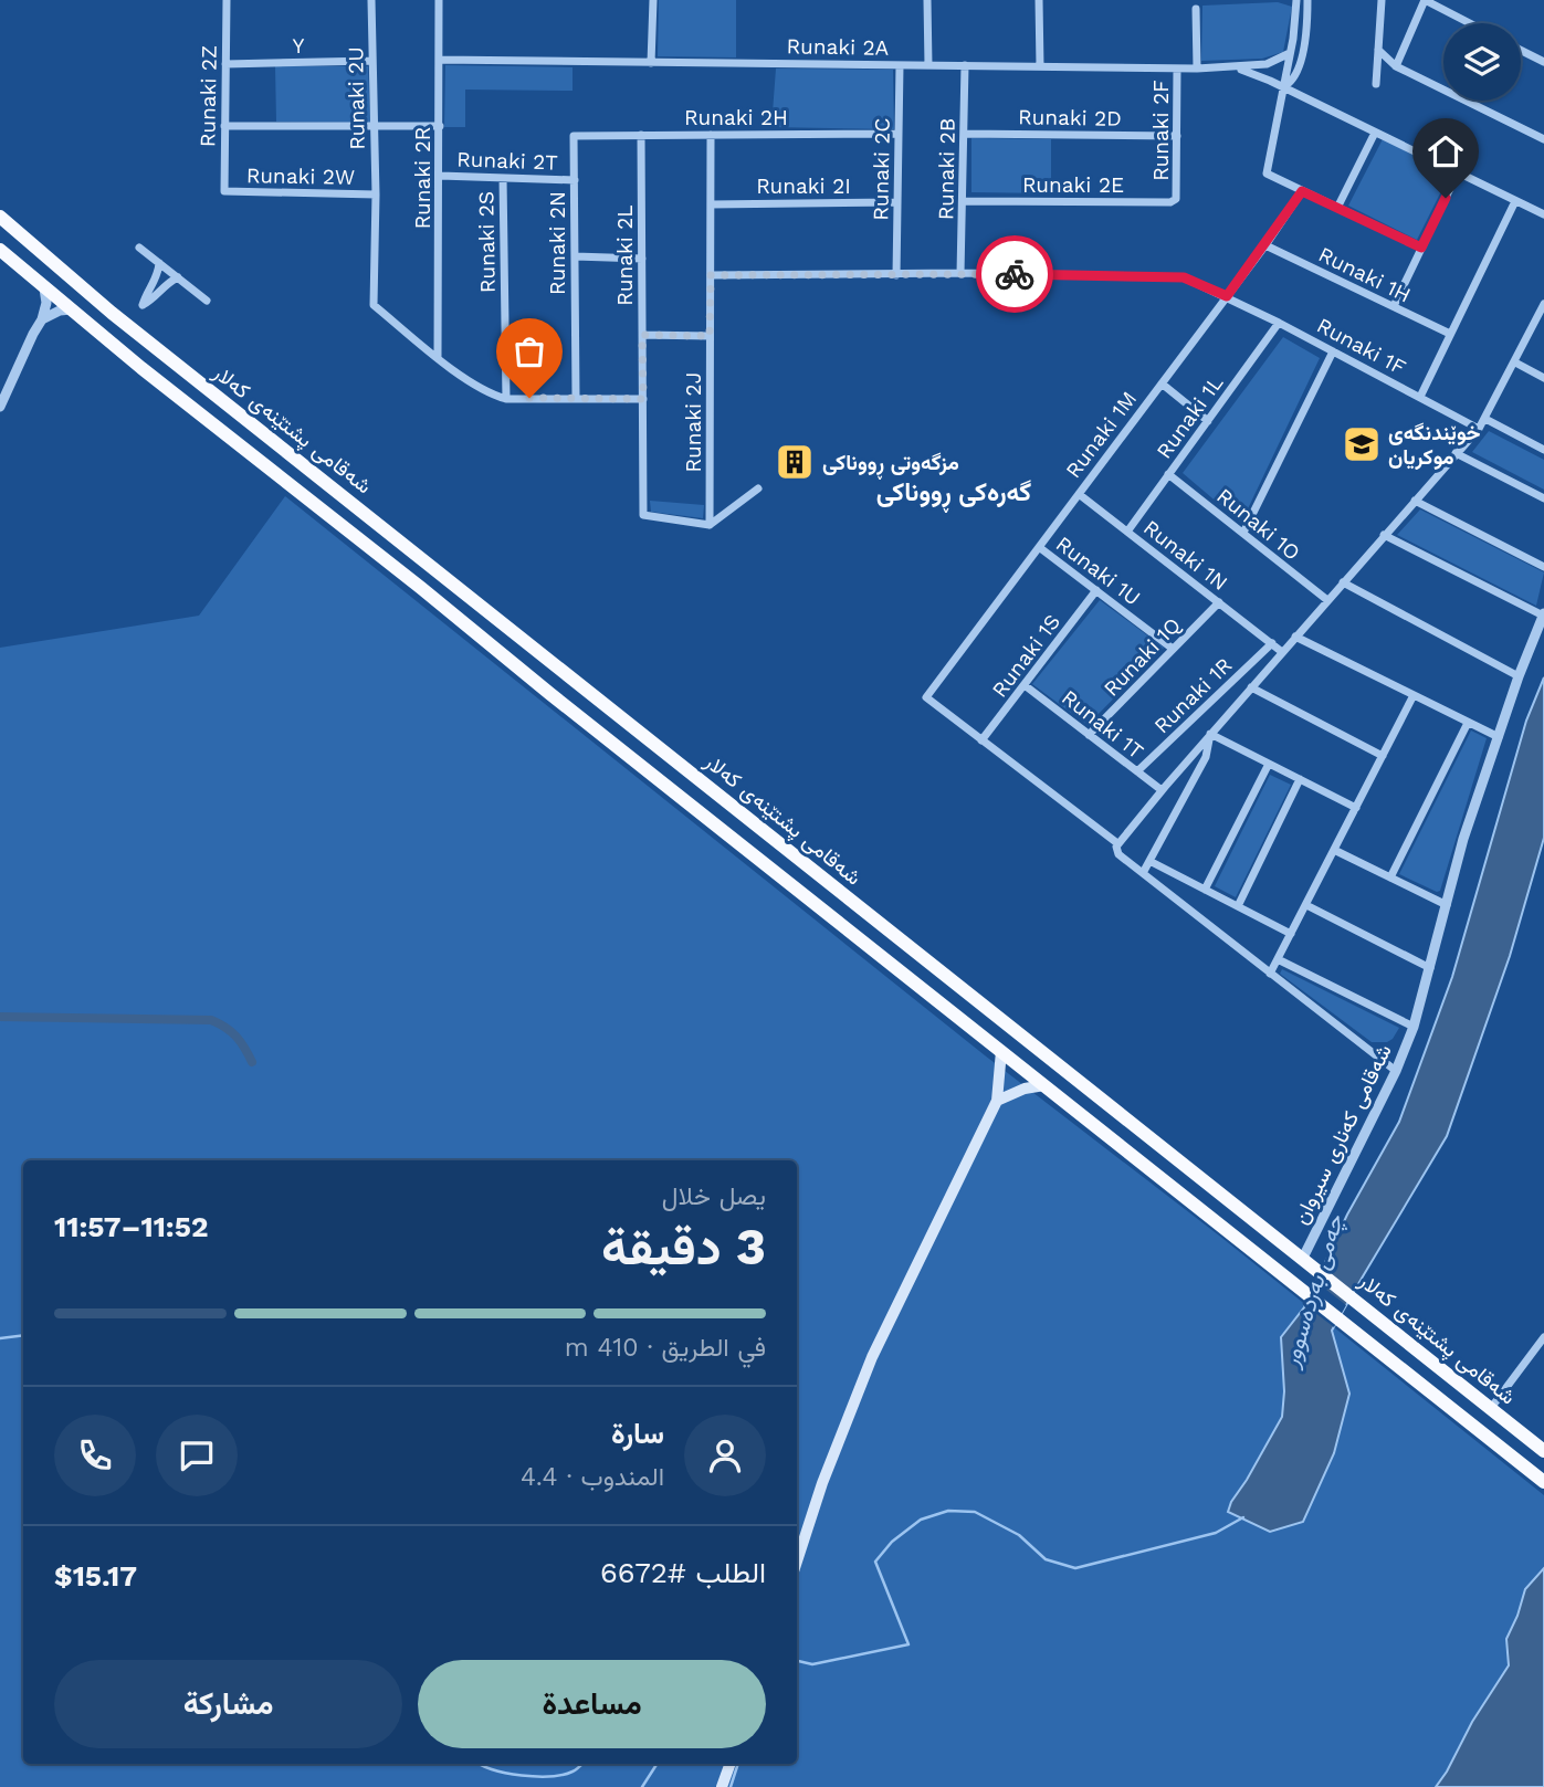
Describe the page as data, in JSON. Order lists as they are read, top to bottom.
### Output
{
  "streets": {
    "highway": ["شەقامی پشتێنەی کەلار"],
    "street": [
      "Y",
      "Runaki 2A",
      "Runaki 2Z",
      "Runaki 2U",
      "Runaki 2H",
      "Runaki 2D",
      "Runaki 2F",
      "Runaki 2T",
      "Runaki 2C",
      "Runaki 2B",
      "Runaki 2W",
      "Runaki 2R",
      "Runaki 2E",
      "Runaki 2I",
      "Runaki 2S",
      "Runaki 2N",
      "Runaki 2L",
      "Runaki 1H",
      "Runaki 1F",
      "Runaki 1L",
      "Runaki 2J",
      "Runaki 1M",
      "Runaki 1O",
      "Runaki 1N",
      "Runaki 1U",
      "Runaki 1S",
      "Runaki 1Q",
      "Runaki 1R",
      "Runaki 1T",
      "شەقامی کەناری سیروان"
    ]
  },
  "crossings": [
    ["Y", "Runaki 2Z"],
    ["Y", "Runaki 2U"],
    ["Runaki 2A", "Runaki 2F"],
    ["Runaki 2A", "Runaki 2C"],
    ["Runaki 2A", "Runaki 2B"],
    ["Runaki 2A", "Runaki 2R"],
    ["Runaki 2Z", "Runaki 2W"],
    ["Runaki 2U", "Runaki 2W"],
    ["Runaki 2U", "Runaki 2R"],
    ["Runaki 2H", "Runaki 2C"],
    ["Runaki 2H", "Runaki 2N"],
    ["Runaki 2H", "Runaki 2L"],
    ["Runaki 2H", "Runaki 2J"],
    ["Runaki 2D", "Runaki 2F"],
    ["Runaki 2D", "Runaki 2B"],
    ["Runaki 2F", "Runaki 2E"],
    ["Runaki 2T", "Runaki 2R"],
    ["Runaki 2T", "Runaki 2S"],
    ["Runaki 2T", "Runaki 2N"],
    ["Runaki 2C", "Runaki 2I"],
    ["Runaki 2C", "Runaki 1F"],
    ["Runaki 2B", "Runaki 2E"],
    ["Runaki 2B", "Runaki 1F"],
    ["Runaki 2I", "Runaki 2J"],
    ["Runaki 2L", "Runaki 2J"],
    ["Runaki 1H", "Runaki 1M"],
    ["Runaki 1F", "Runaki 1L"],
    ["Runaki 1F", "Runaki 2J"],
    ["Runaki 1F", "Runaki 1M"],
    ["Runaki 1L", "Runaki 1O"],
    ["Runaki 1L", "Runaki 1N"],
    ["شەقامی پشتێنەی کەلار", "شەقامی کەناری سیروان"],
    ["Runaki 1M", "Runaki 1N"],
    ["Runaki 1M", "Runaki 1U"],
    ["Runaki 1M", "Runaki 1S"],
    ["Runaki 1N", "Runaki 1Q"],
    ["Runaki 1N", "Runaki 1R"],
    ["Runaki 1U", "Runaki 1S"],
    ["Runaki 1U", "Runaki 1Q"],
    ["Runaki 1S", "Runaki 1T"],
    ["Runaki 1Q", "Runaki 1T"],
    ["Runaki 1R", "Runaki 1T"]
  ],
  "districts": ["گەرەکی ڕووناکی"],
  "water": ["چەمی بەردەسوور"],
  "places": {
    "school or university": ["خوێندنگەی موکریان"],
    "building": ["مزگەوتی ڕووناکی"]
  },
  "page": {
    "heading": ["3 دقيقة", "يصل خلال", "11:52–11:57"],
    "panel": [
      "سارة",
      "المندوب · 4.4",
      "الطلب #6672",
      "$15.17"
    ],
    "bar": "في الطريق · 410 m",
    "buttons": ["مساعدة", "مشاركة"]
  }
}
